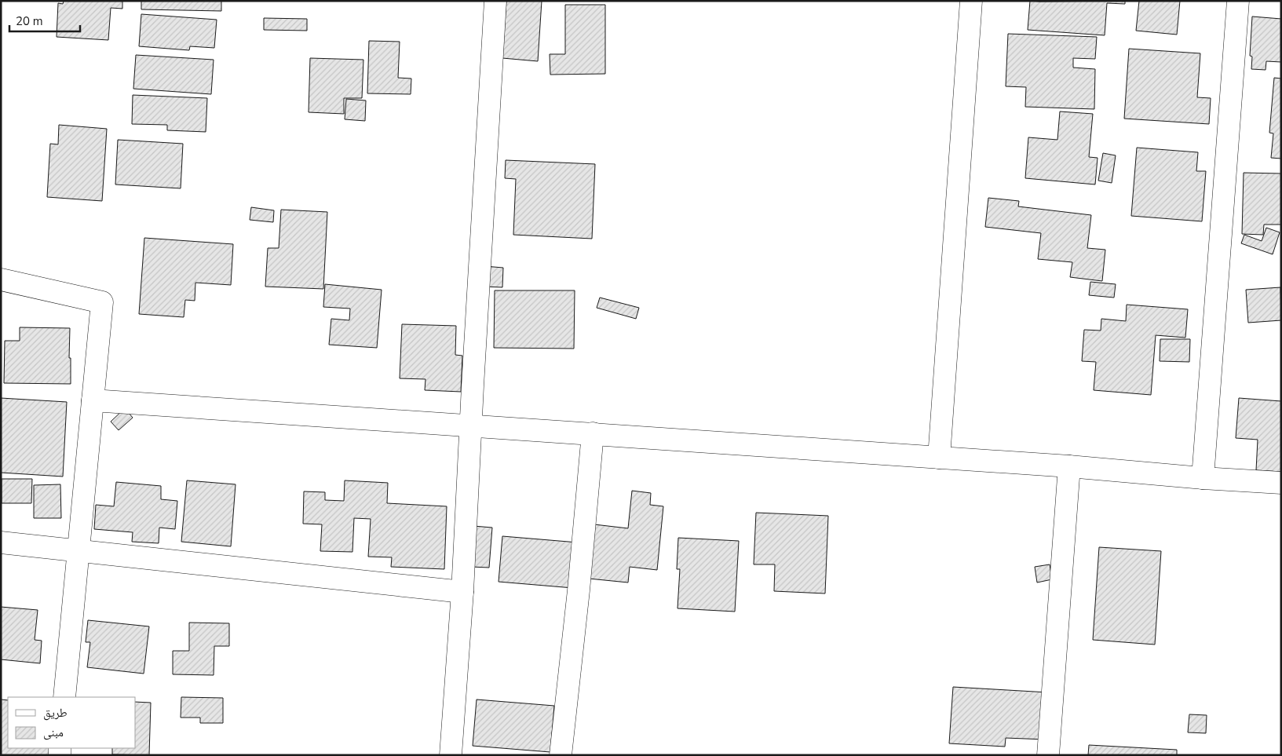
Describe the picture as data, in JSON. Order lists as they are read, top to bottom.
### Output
{
  "legend": ["طريق", "مبنى"],
  "scale_bar": "20 m"
}
